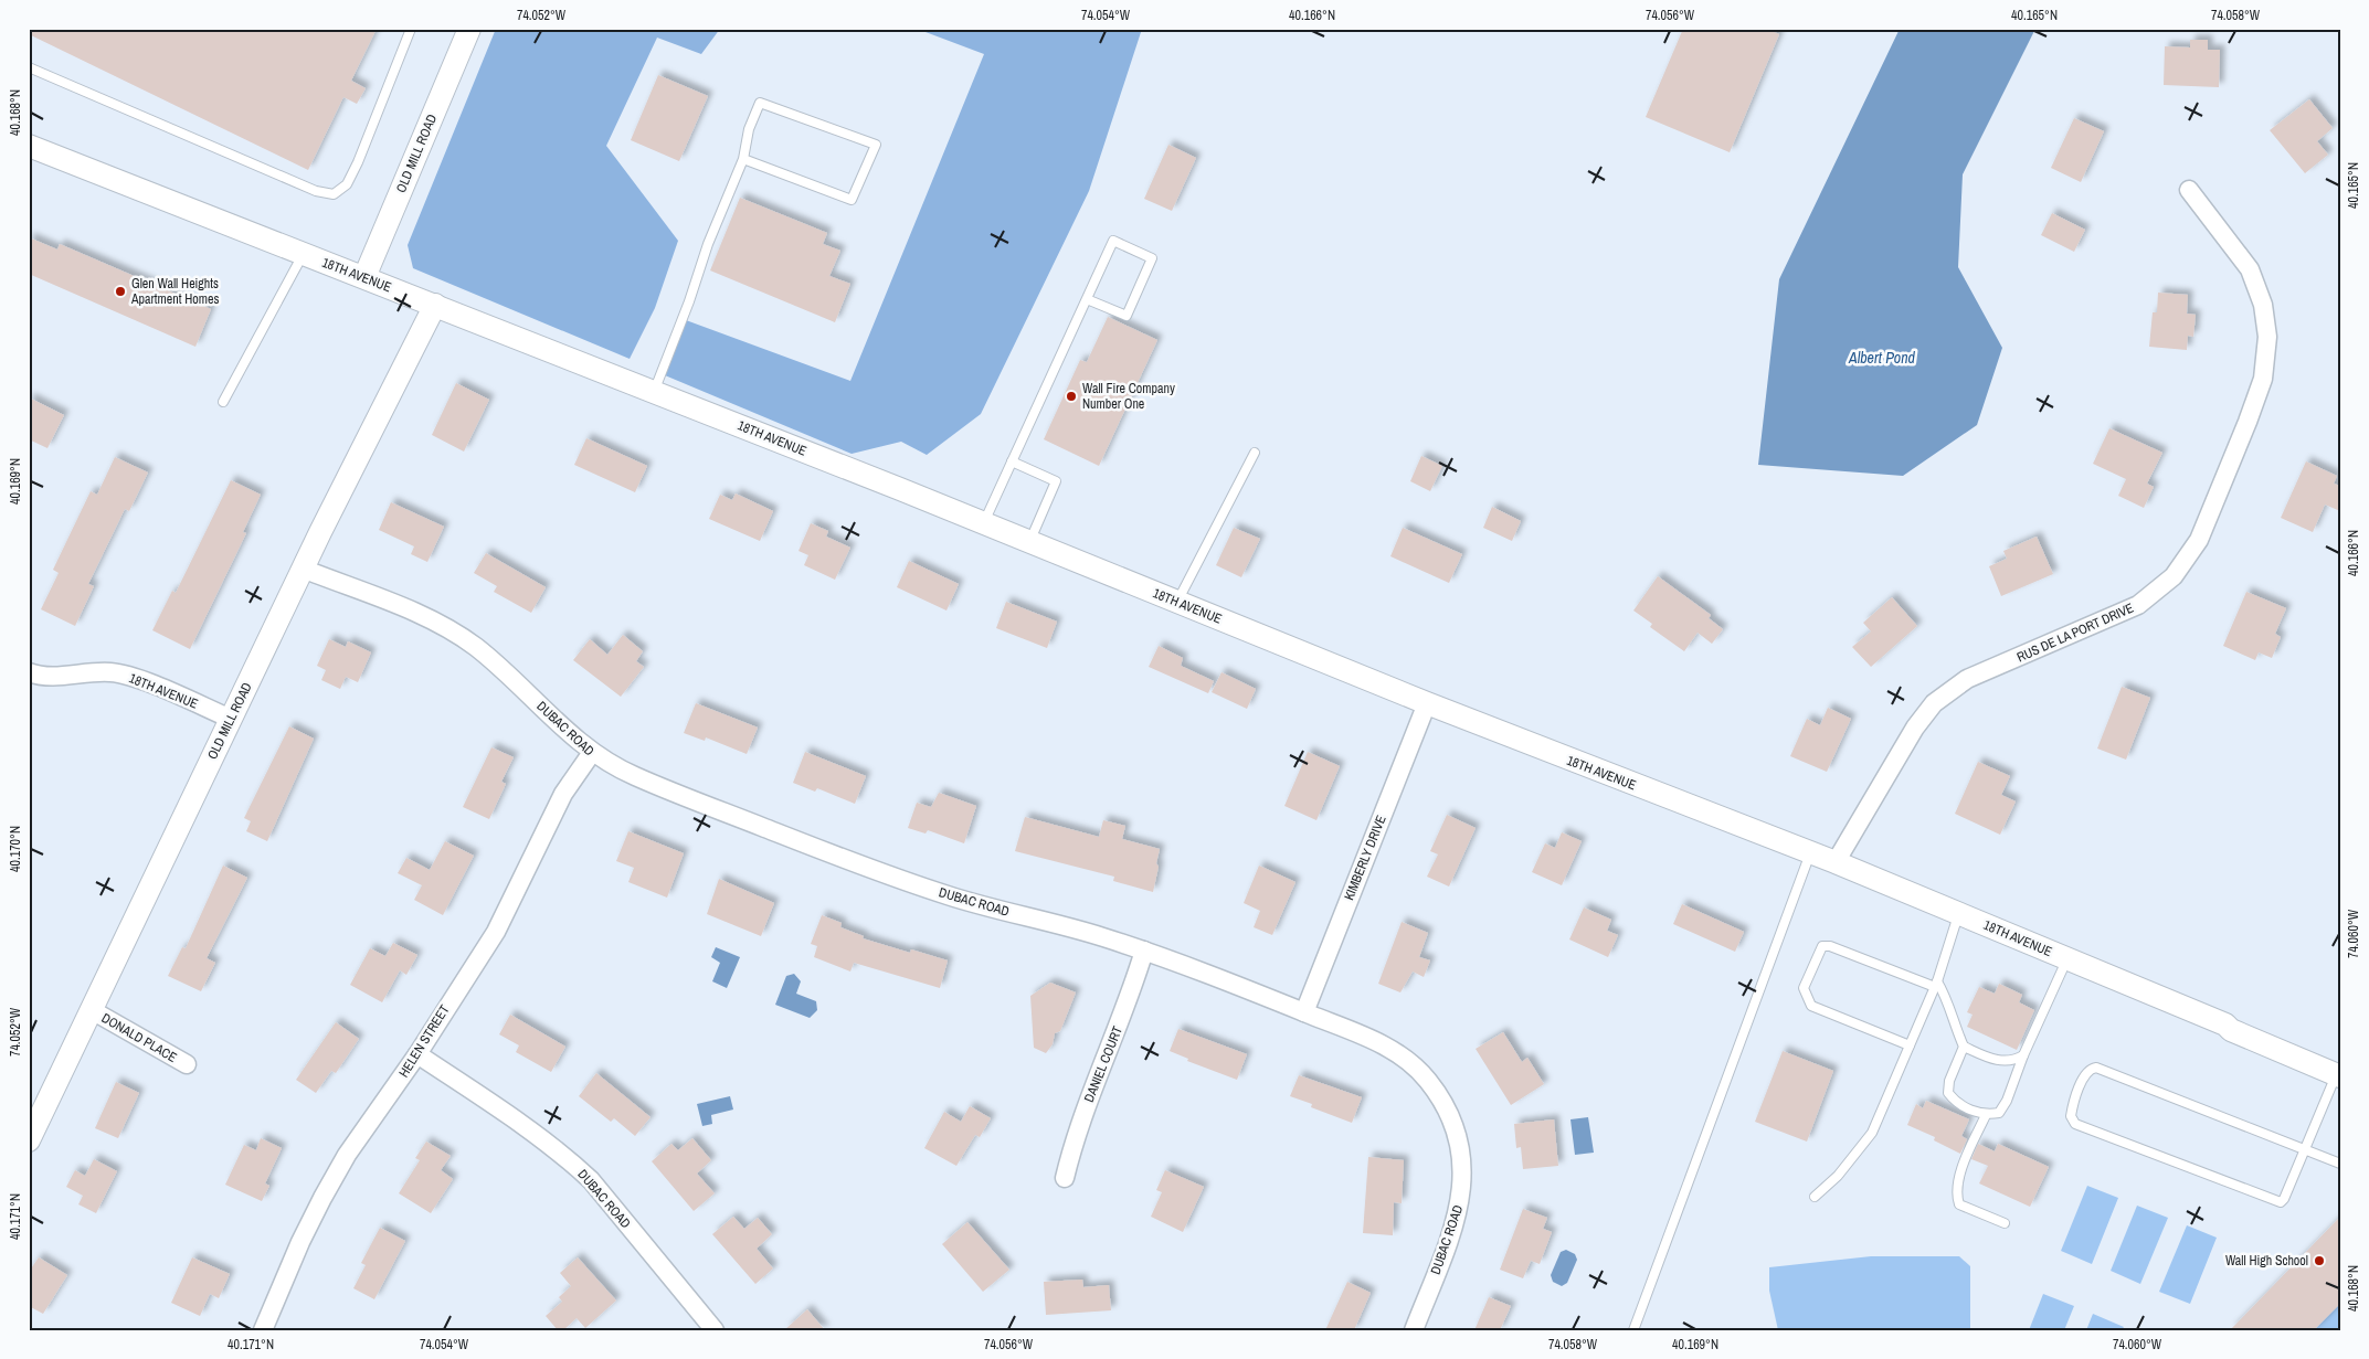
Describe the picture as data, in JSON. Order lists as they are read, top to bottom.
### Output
{
  "streets": {
    "street": [
      "OLD MILL ROAD",
      "18TH AVENUE",
      "RUS DE LA PORT DRIVE",
      "DUBAC ROAD",
      "KIMBERLY DRIVE",
      "DONALD PLACE",
      "HELEN STREET",
      "DANIEL COURT"
    ]
  },
  "crossings": [
    ["OLD MILL ROAD", "18TH AVENUE"],
    ["OLD MILL ROAD", "DUBAC ROAD"],
    ["OLD MILL ROAD", "DONALD PLACE"],
    ["18TH AVENUE", "RUS DE LA PORT DRIVE"],
    ["18TH AVENUE", "KIMBERLY DRIVE"],
    ["DUBAC ROAD", "KIMBERLY DRIVE"],
    ["DUBAC ROAD", "HELEN STREET"],
    ["DUBAC ROAD", "DANIEL COURT"]
  ],
  "water": ["Albert Pond"],
  "places": ["Glen Wall Heights Apartment Homes", "Wall Fire Company Number One", "Wall High School"],
  "coordinates": [
    "74.052°W",
    "74.054°W",
    "40.166°N",
    "74.056°W",
    "40.165°N",
    "74.058°W",
    "40.168°N",
    "40.169°N",
    "40.170°N",
    "74.060°W",
    "40.171°N"
  ]
}
